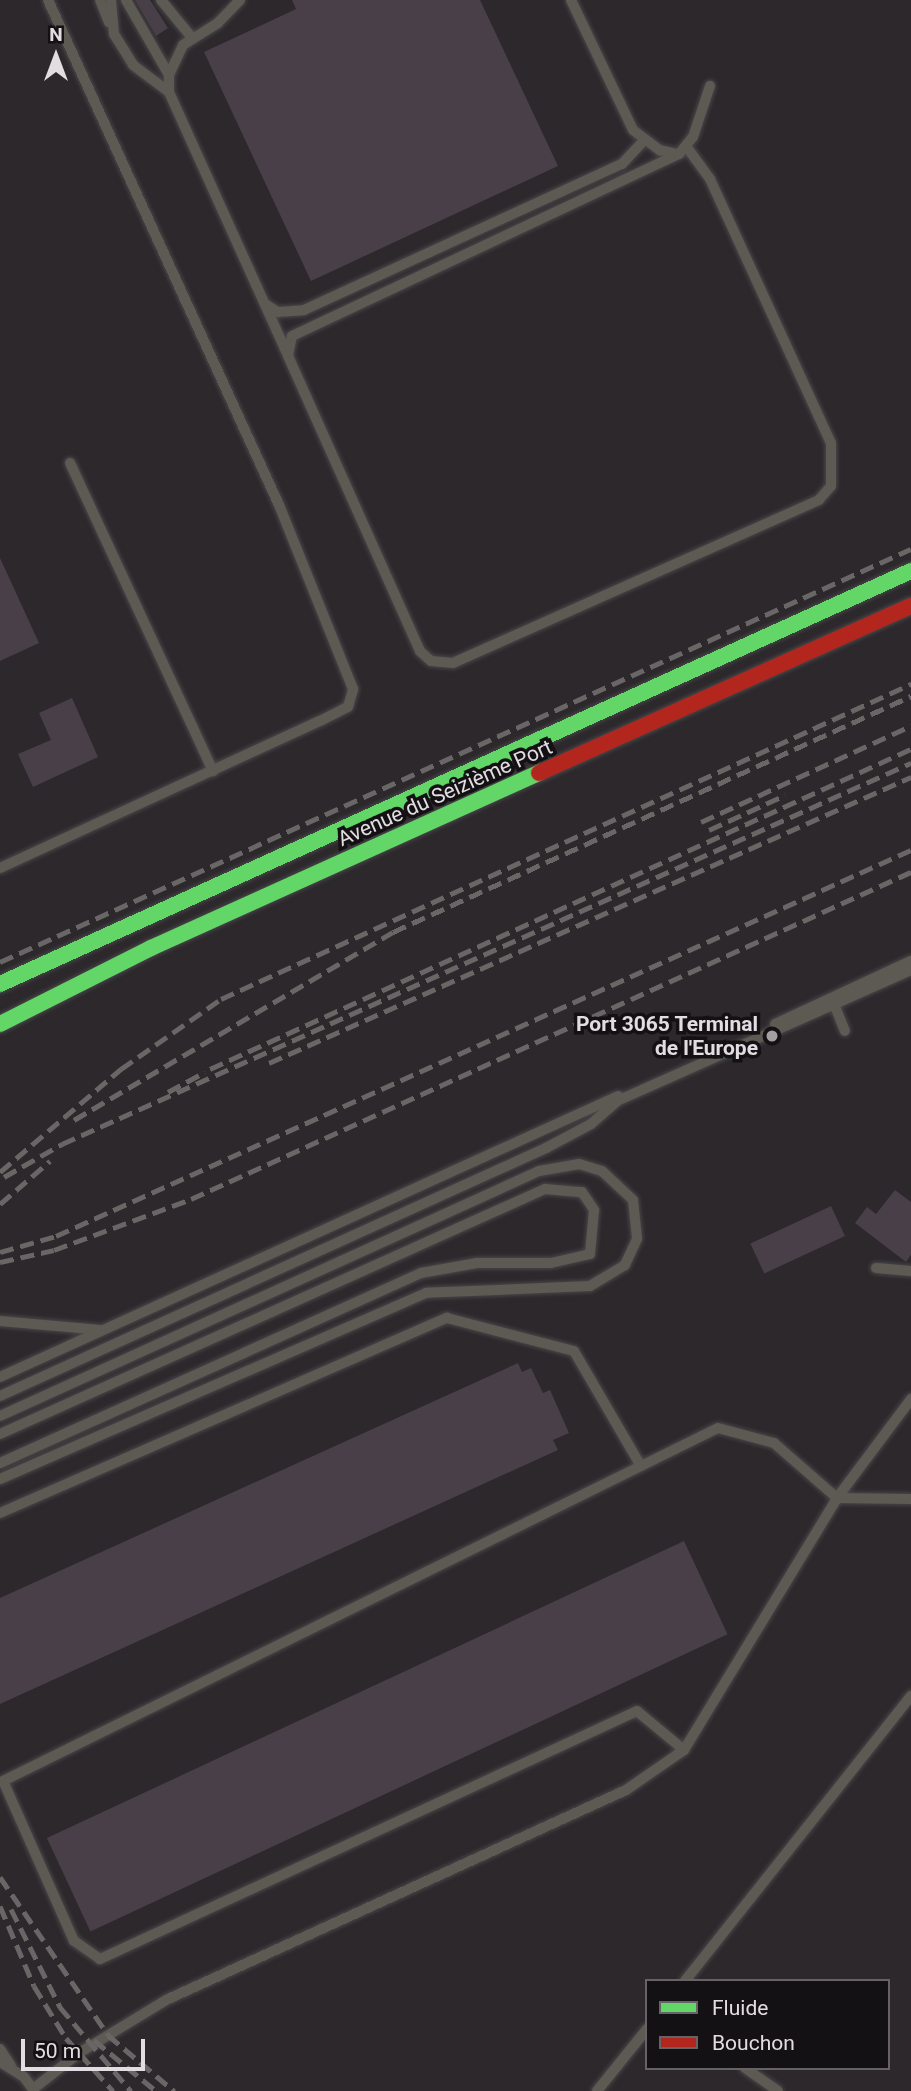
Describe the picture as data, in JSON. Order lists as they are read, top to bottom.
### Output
{
  "streets": {
    "main road": ["Avenue du Seizième Port"]
  },
  "places": ["Port 3065 Terminal de l'Europe"],
  "legend": ["Fluide", "Bouchon"],
  "scale_bar": "50 m",
  "north": "top"
}
